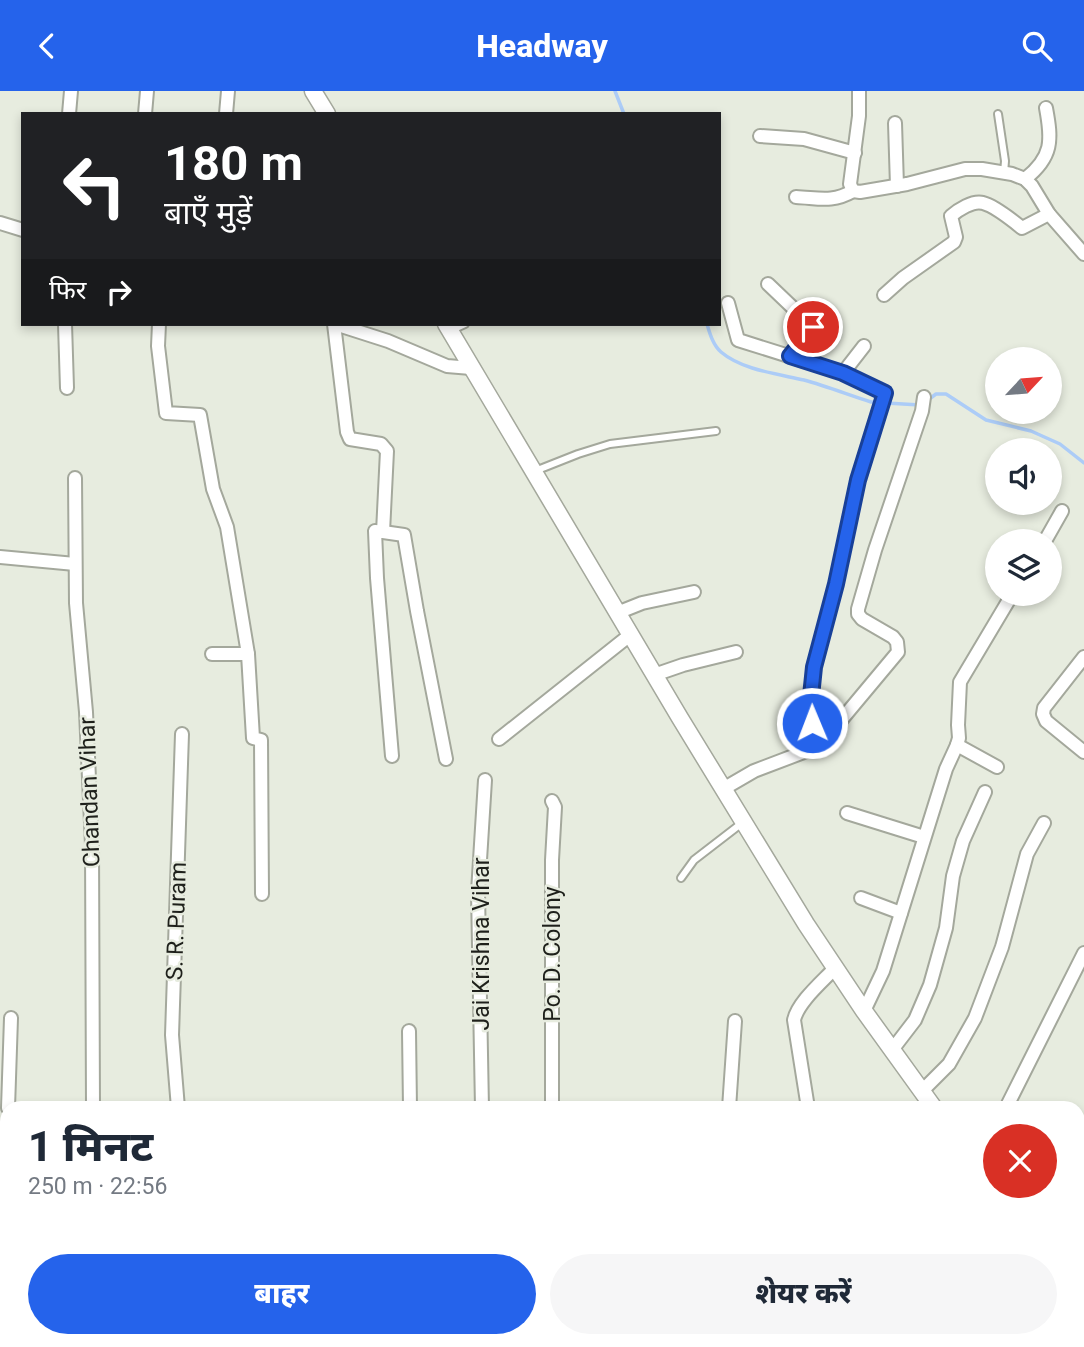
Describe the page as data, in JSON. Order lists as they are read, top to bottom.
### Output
{
  "streets": {
    "street": [
      "Chandan Vihar",
      "S. R. Puram",
      "Jai Krishna Vihar",
      "Po. D. Colony"
    ]
  },
  "north": "top right",
  "page": {
    "header": "Headway",
    "turn": ["180 m", "बाएँ मुड़ें"],
    "then": "फिर",
    "heading": ["1 मिनट", "250 m · 22:56"],
    "buttons": ["बाहर", "शेयर करें"]
  }
}
